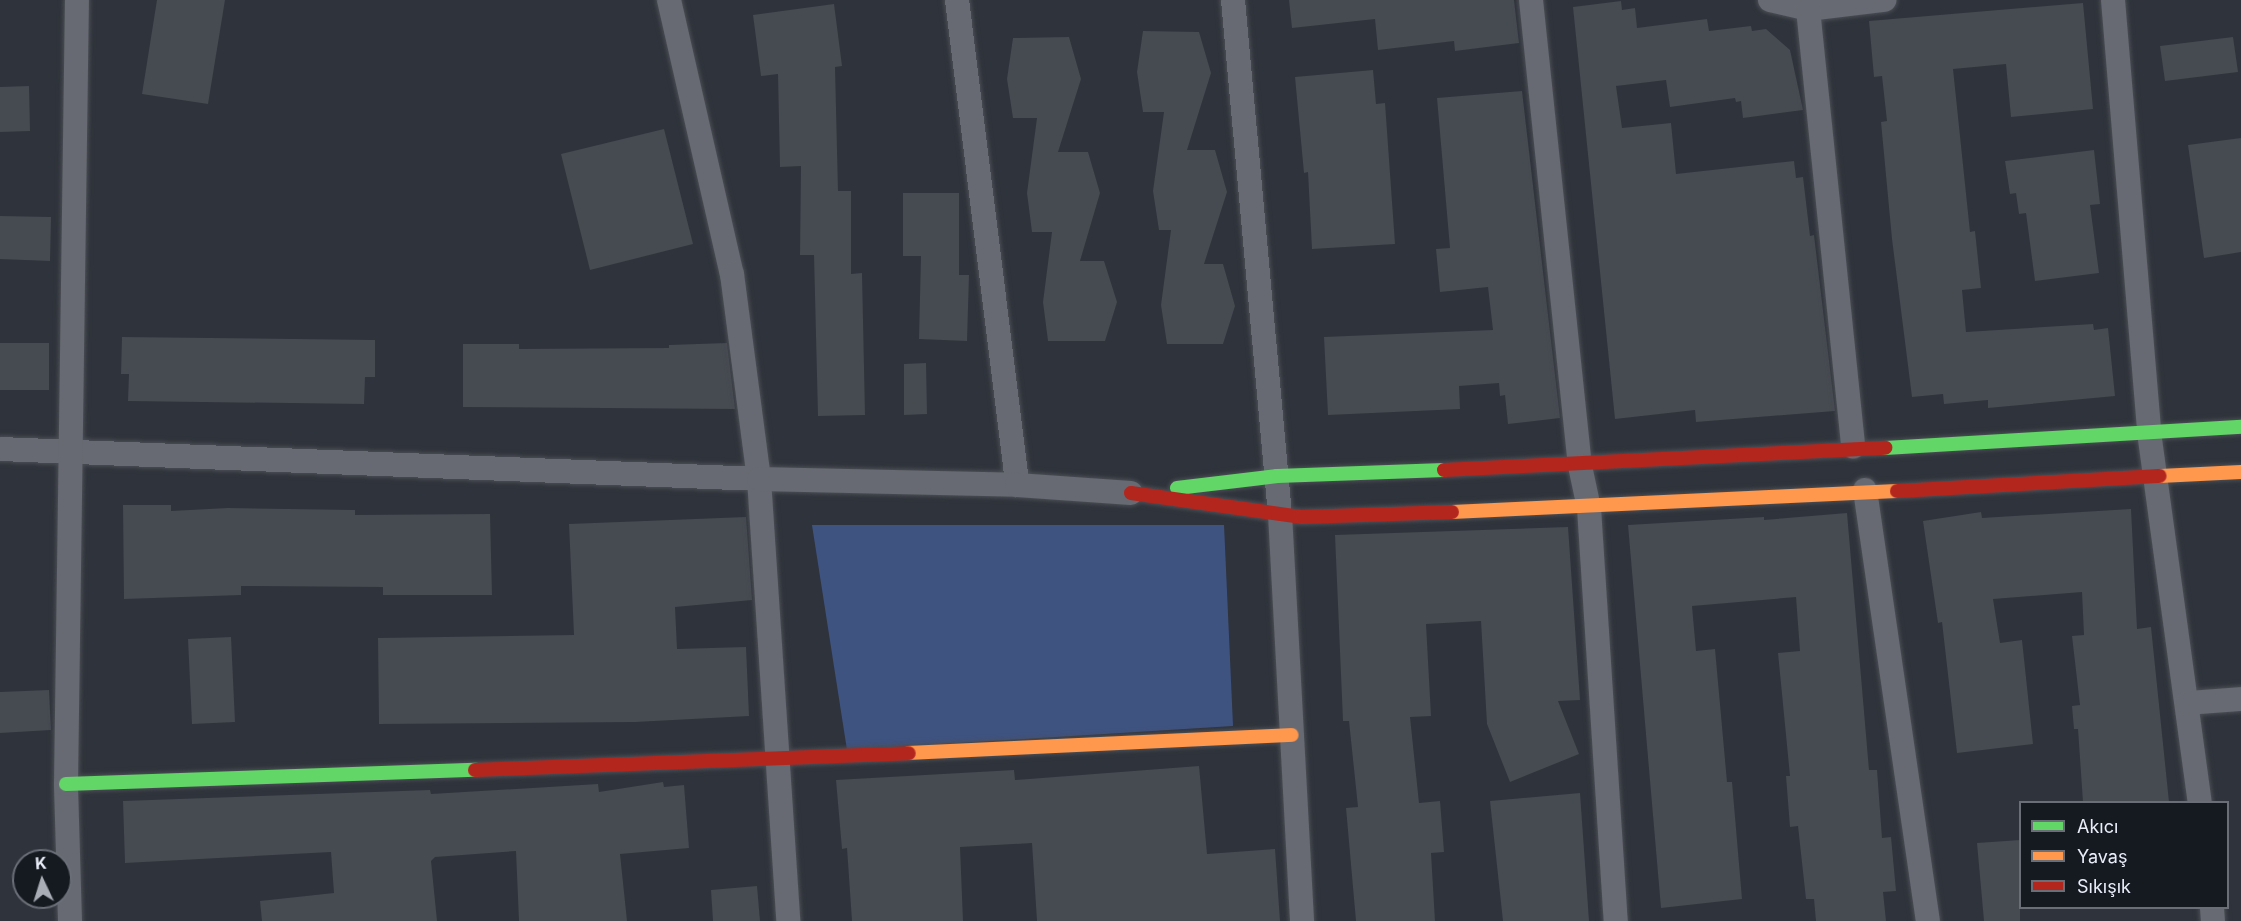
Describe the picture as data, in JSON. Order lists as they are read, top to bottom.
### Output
{
  "legend": ["Akıcı", "Yavaş", "Sıkışık"],
  "north": "top"
}
